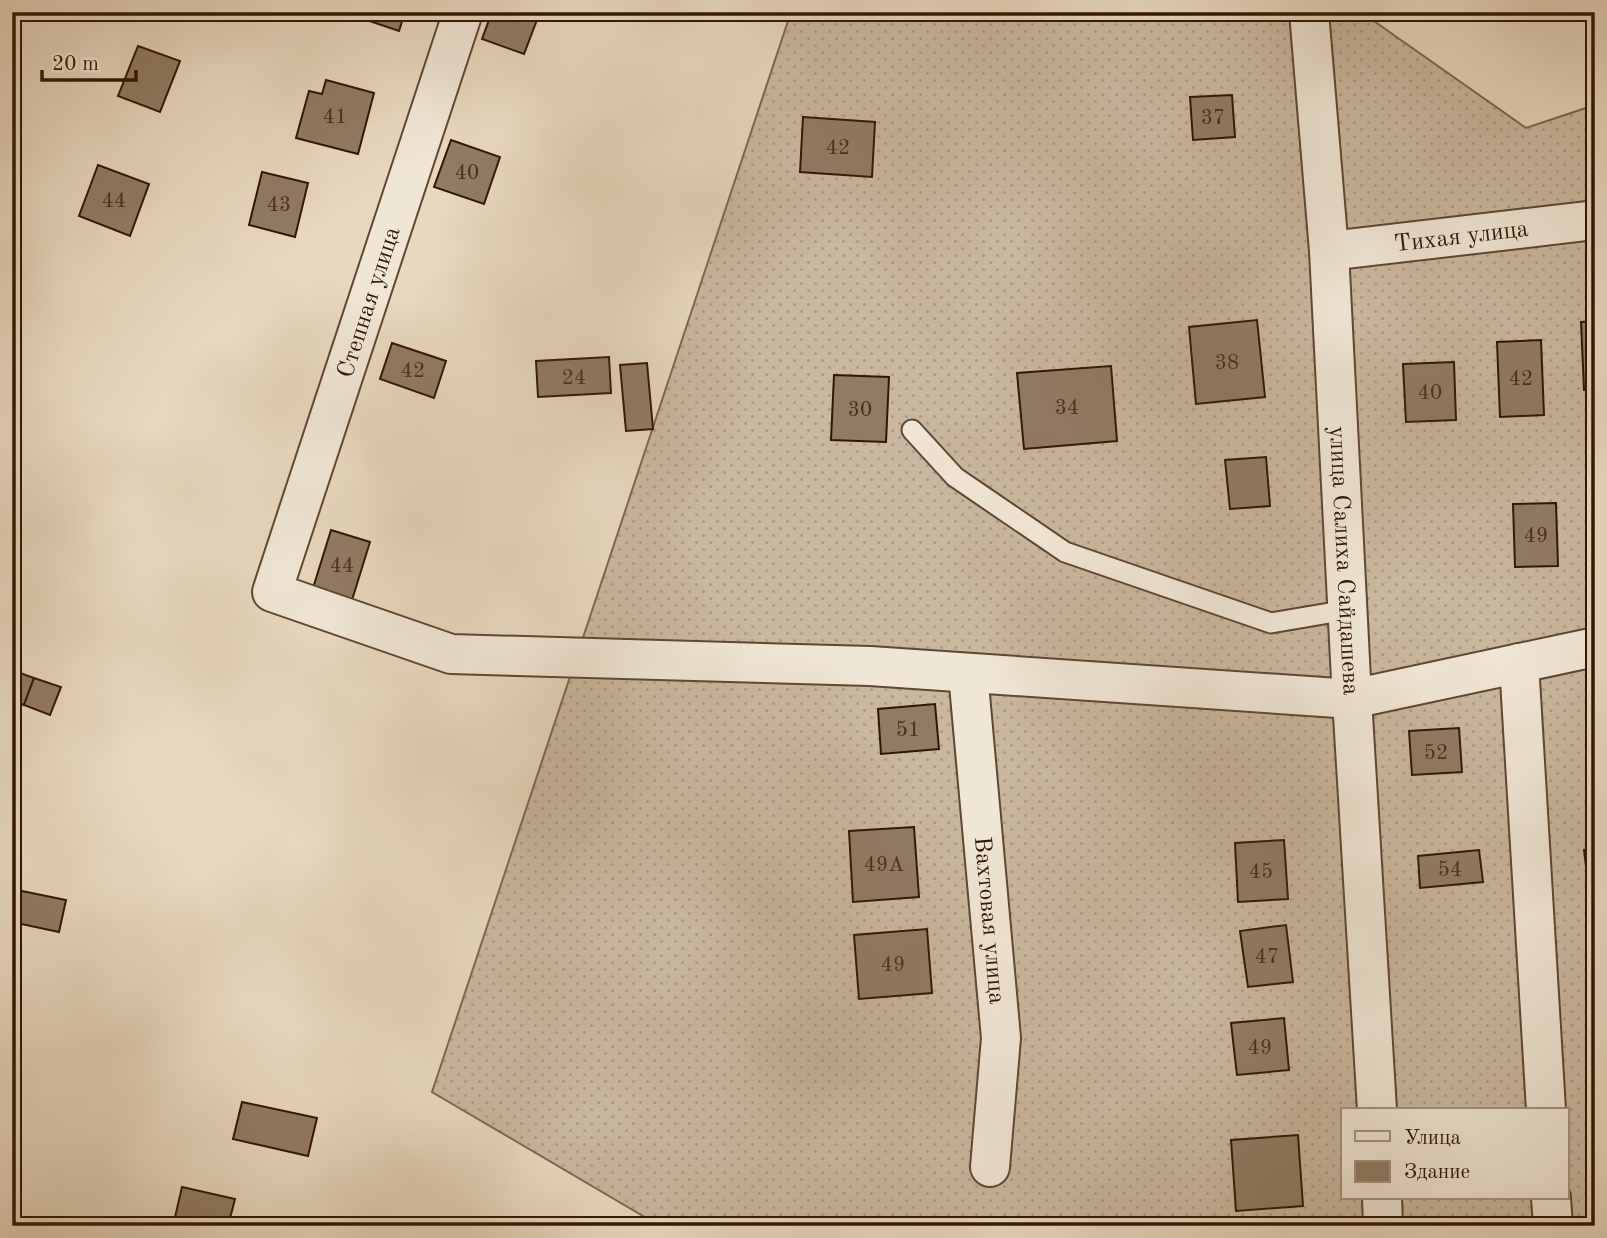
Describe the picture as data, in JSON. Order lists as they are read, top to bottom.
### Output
{
  "streets": {
    "street": [
      "Тихая улица",
      "Степная улица",
      "улица Салиха Сайдашева",
      "Вахтовая улица"
    ]
  },
  "crossings": [
    ["Тихая улица", "улица Салиха Сайдашева"],
    ["Степная улица", "Вахтовая улица"]
  ],
  "house_numbers": [
    "41",
    "37",
    "42",
    "40",
    "44",
    "43",
    "38",
    "42",
    "24",
    "42",
    "40",
    "34",
    "30",
    "49",
    "44",
    "51",
    "52",
    "49А",
    "54",
    "45",
    "47",
    "49",
    "49"
  ],
  "legend": ["Улица", "Здание"],
  "scale_bar": "20 m"
}
